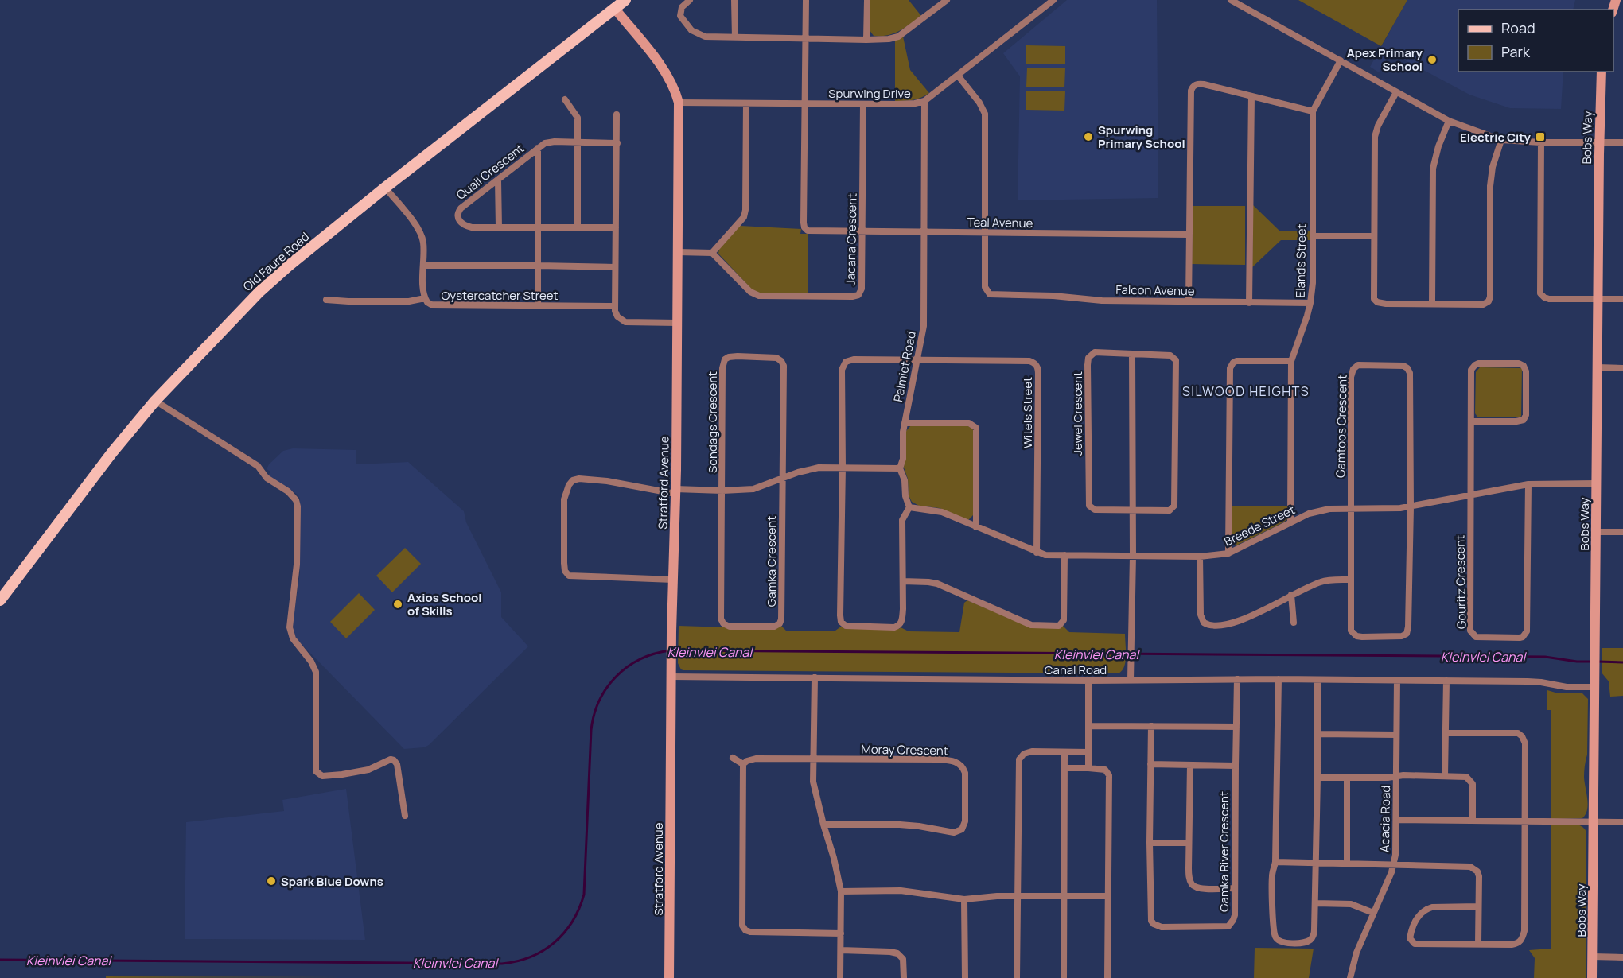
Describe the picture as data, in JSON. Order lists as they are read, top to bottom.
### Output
{
  "streets": {
    "main road": ["Old Faure Road"],
    "street": [
      "Spurwing Drive",
      "Bobs Way",
      "Quail Crescent",
      "Teal Avenue",
      "Jacana Crescent",
      "Elands Street",
      "Falcon Avenue",
      "Oystercatcher Street",
      "Palmiet Road",
      "Witels Street",
      "Jewel Crescent",
      "Sondags Crescent",
      "Gamtoos Crescent",
      "Stratford Avenue",
      "Breede Street",
      "Gamka Crescent",
      "Gouritz Crescent",
      "Canal Road",
      "Moray Crescent",
      "Acacia Road",
      "Gamka River Crescent"
    ]
  },
  "crossings": [
    ["Spurwing Drive", "Teal Avenue"],
    ["Spurwing Drive", "Jacana Crescent"],
    ["Spurwing Drive", "Palmiet Road"],
    ["Spurwing Drive", "Stratford Avenue"],
    ["Bobs Way", "Breede Street"],
    ["Bobs Way", "Canal Road"],
    ["Teal Avenue", "Jacana Crescent"],
    ["Teal Avenue", "Falcon Avenue"],
    ["Teal Avenue", "Palmiet Road"],
    ["Elands Street", "Falcon Avenue"],
    ["Elands Street", "Breede Street"],
    ["Old Faure Road", "Oystercatcher Street"],
    ["Old Faure Road", "Stratford Avenue"],
    ["Palmiet Road", "Witels Street"],
    ["Palmiet Road", "Breede Street"],
    ["Witels Street", "Breede Street"],
    ["Sondags Crescent", "Gamka Crescent"],
    ["Gamtoos Crescent", "Breede Street"],
    ["Stratford Avenue", "Canal Road"],
    ["Breede Street", "Gouritz Crescent"],
    ["Canal Road", "Acacia Road"],
    ["Canal Road", "Gamka River Crescent"]
  ],
  "districts": ["SILWOOD HEIGHTS"],
  "water": ["Kleinvlei Canal"],
  "places": {
    "other": [
      "Apex Primary School",
      "Spurwing Primary School",
      "Axios School of Skills",
      "Spark Blue Downs"
    ],
    "transit": ["Electric City"]
  },
  "legend": ["Road", "Park"]
}
